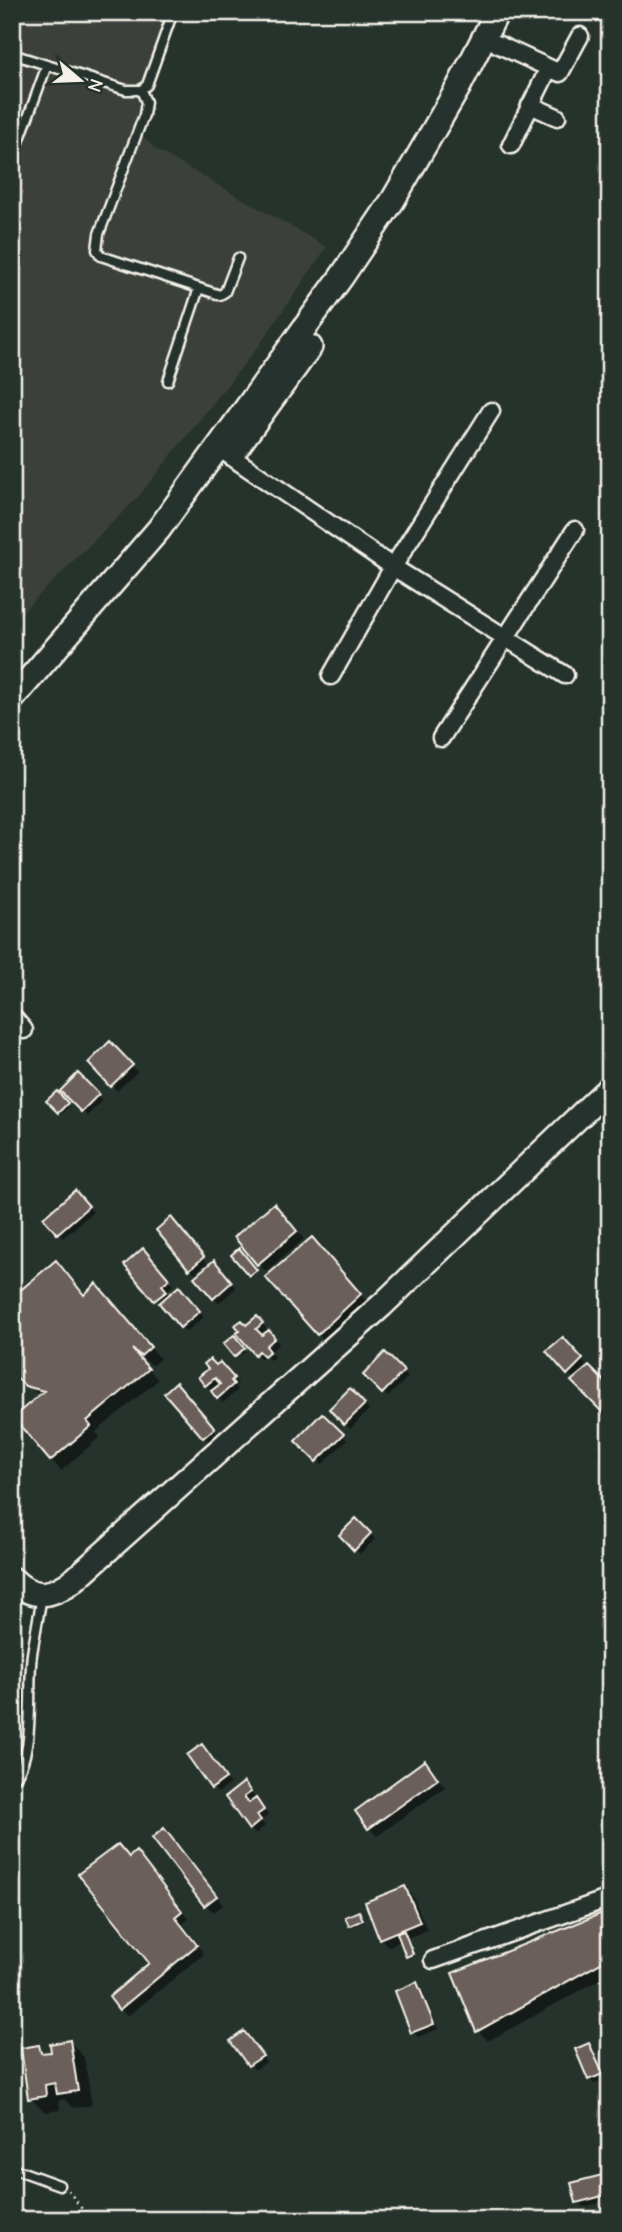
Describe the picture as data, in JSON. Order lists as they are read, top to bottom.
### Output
{
  "north": "right"
}
